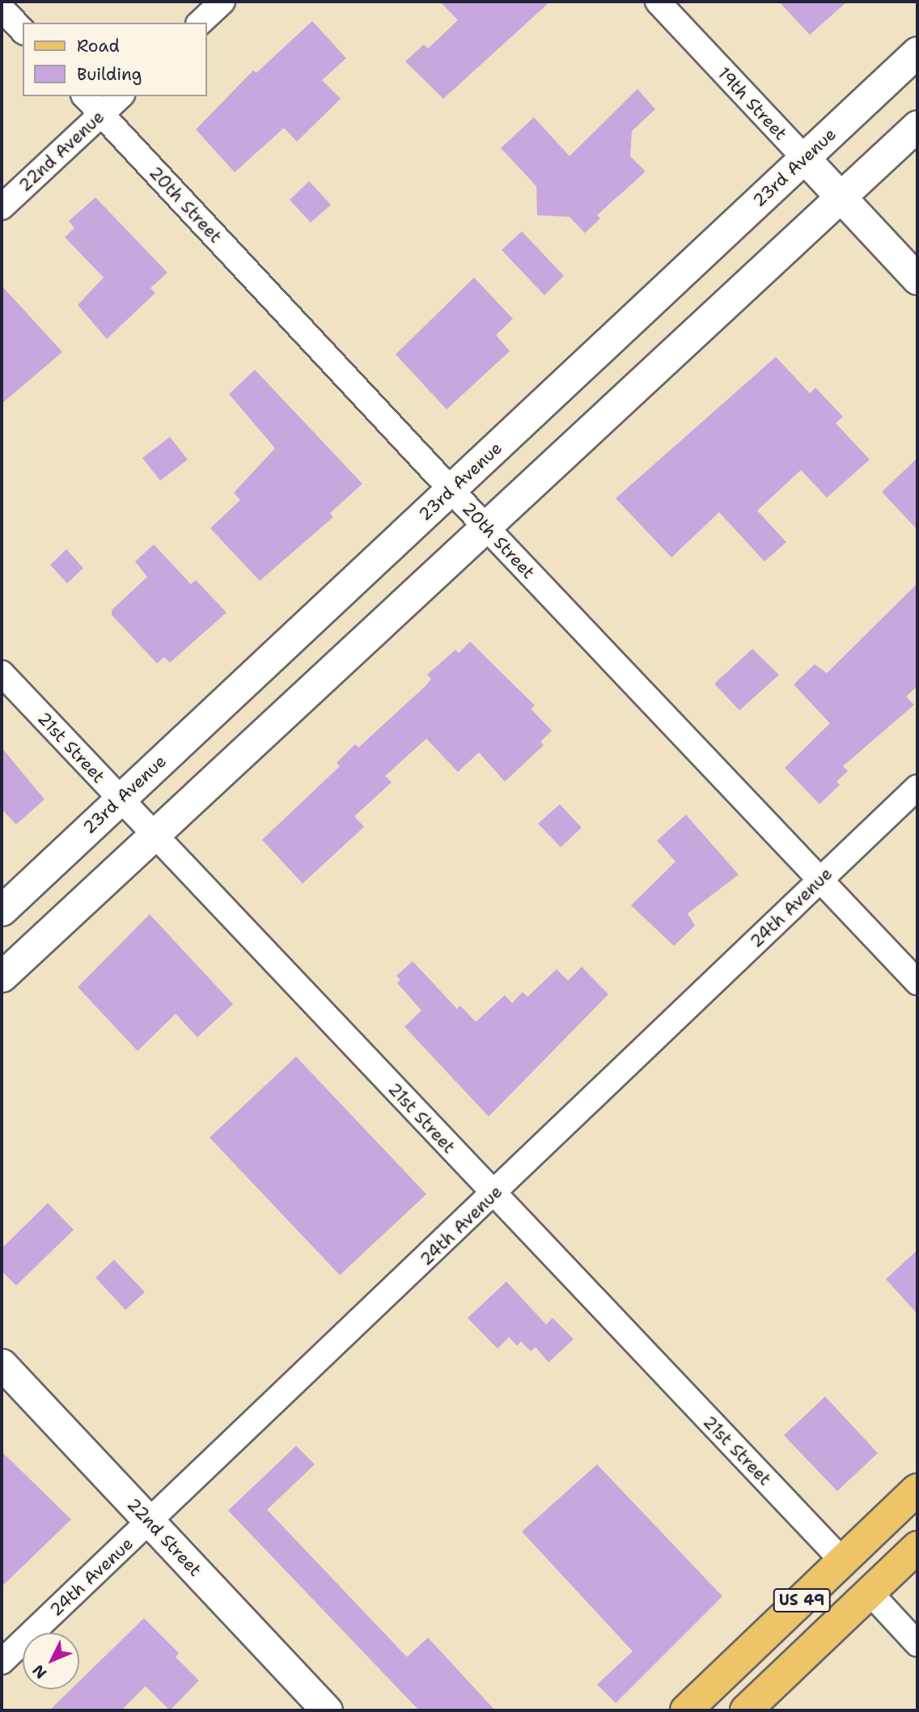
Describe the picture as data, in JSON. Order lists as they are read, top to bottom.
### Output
{
  "streets": {
    "main road": ["US 49"],
    "street": [
      "19th Street",
      "22nd Avenue",
      "23rd Avenue",
      "20th Street",
      "21st Street",
      "24th Avenue",
      "22nd Street"
    ]
  },
  "crossings": [
    ["19th Street", "23rd Avenue"],
    ["22nd Avenue", "20th Street"],
    ["23rd Avenue", "20th Street"],
    ["23rd Avenue", "21st Street"],
    ["20th Street", "24th Avenue"],
    ["21st Street", "24th Avenue"],
    ["21st Street", "US 49"],
    ["24th Avenue", "22nd Street"]
  ],
  "legend": ["Road", "Building"],
  "north": "bottom left"
}
